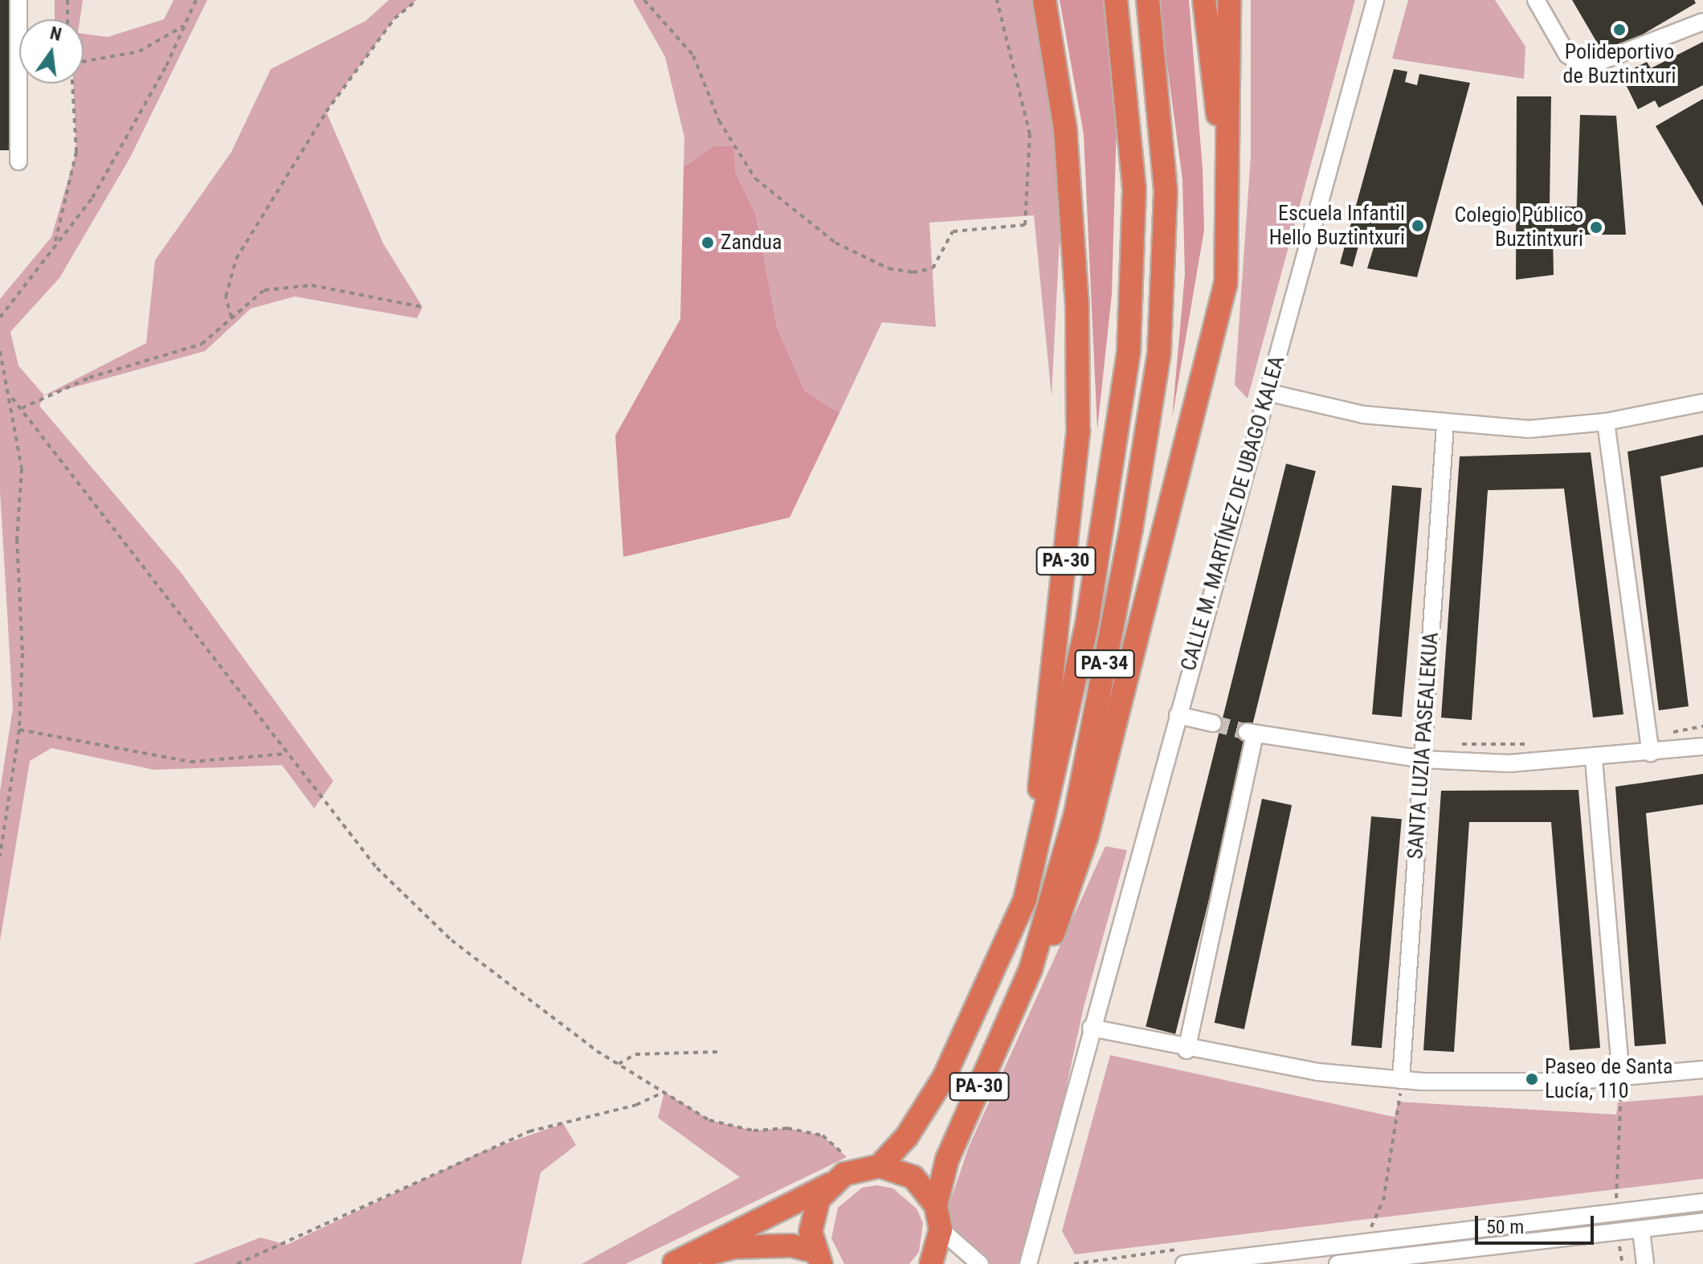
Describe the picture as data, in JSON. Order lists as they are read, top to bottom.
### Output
{
  "streets": {
    "highway": ["PA-30", "PA-34"],
    "street": ["CALLE M. MARTÍNEZ DE UBAGO KALEA", "SANTA LUZIA PASEALEKUA"]
  },
  "crossings": [
    ["PA-30", "PA-34"]
  ],
  "places": [
    "Polideportivo de Buztintxuri",
    "Escuela Infantil Hello Buztintxuri",
    "Colegio Público Buztintxuri",
    "Zandua",
    "Paseo de Santa Lucía, 110"
  ],
  "scale_bar": "50 m",
  "north": "top"
}
